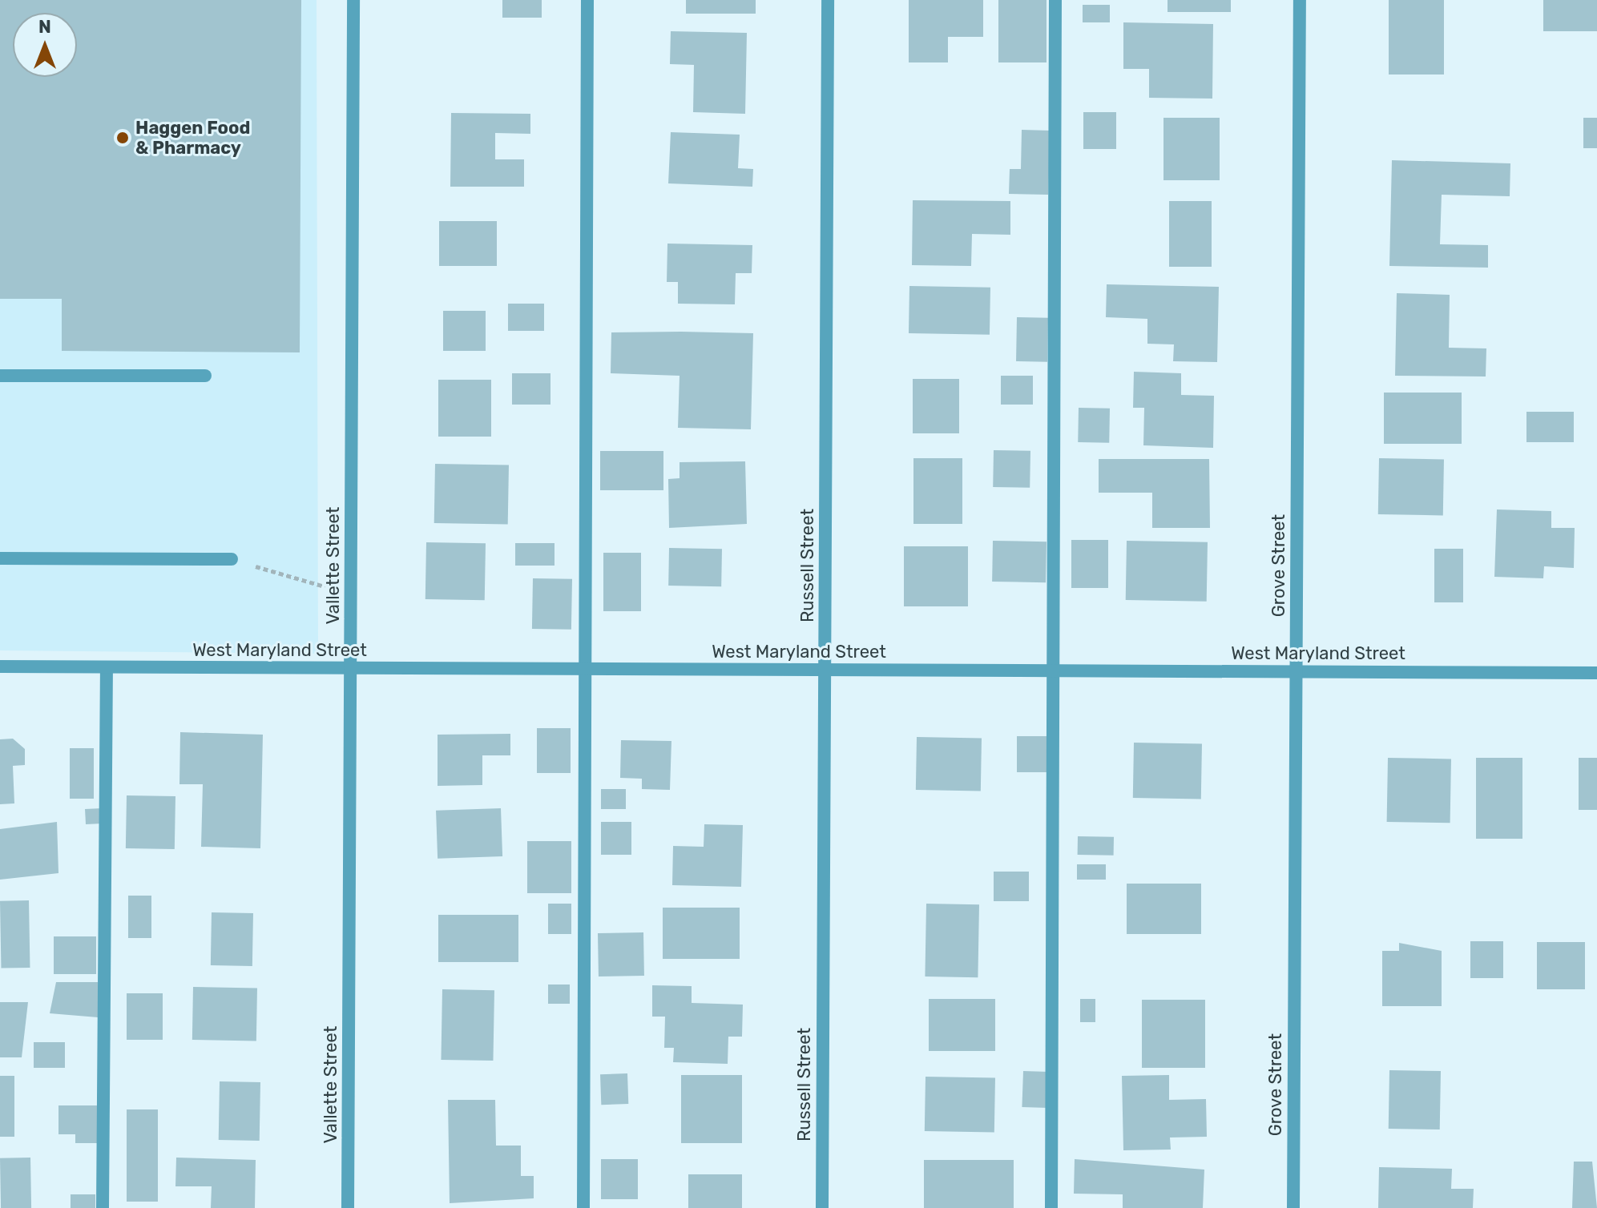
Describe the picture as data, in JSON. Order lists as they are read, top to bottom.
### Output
{
  "streets": {
    "street": [
      "Vallette Street",
      "Russell Street",
      "Grove Street",
      "West Maryland Street"
    ]
  },
  "crossings": [
    ["Vallette Street", "West Maryland Street"],
    ["Russell Street", "West Maryland Street"],
    ["Grove Street", "West Maryland Street"]
  ],
  "places": ["Haggen Food & Pharmacy"],
  "north": "top"
}
